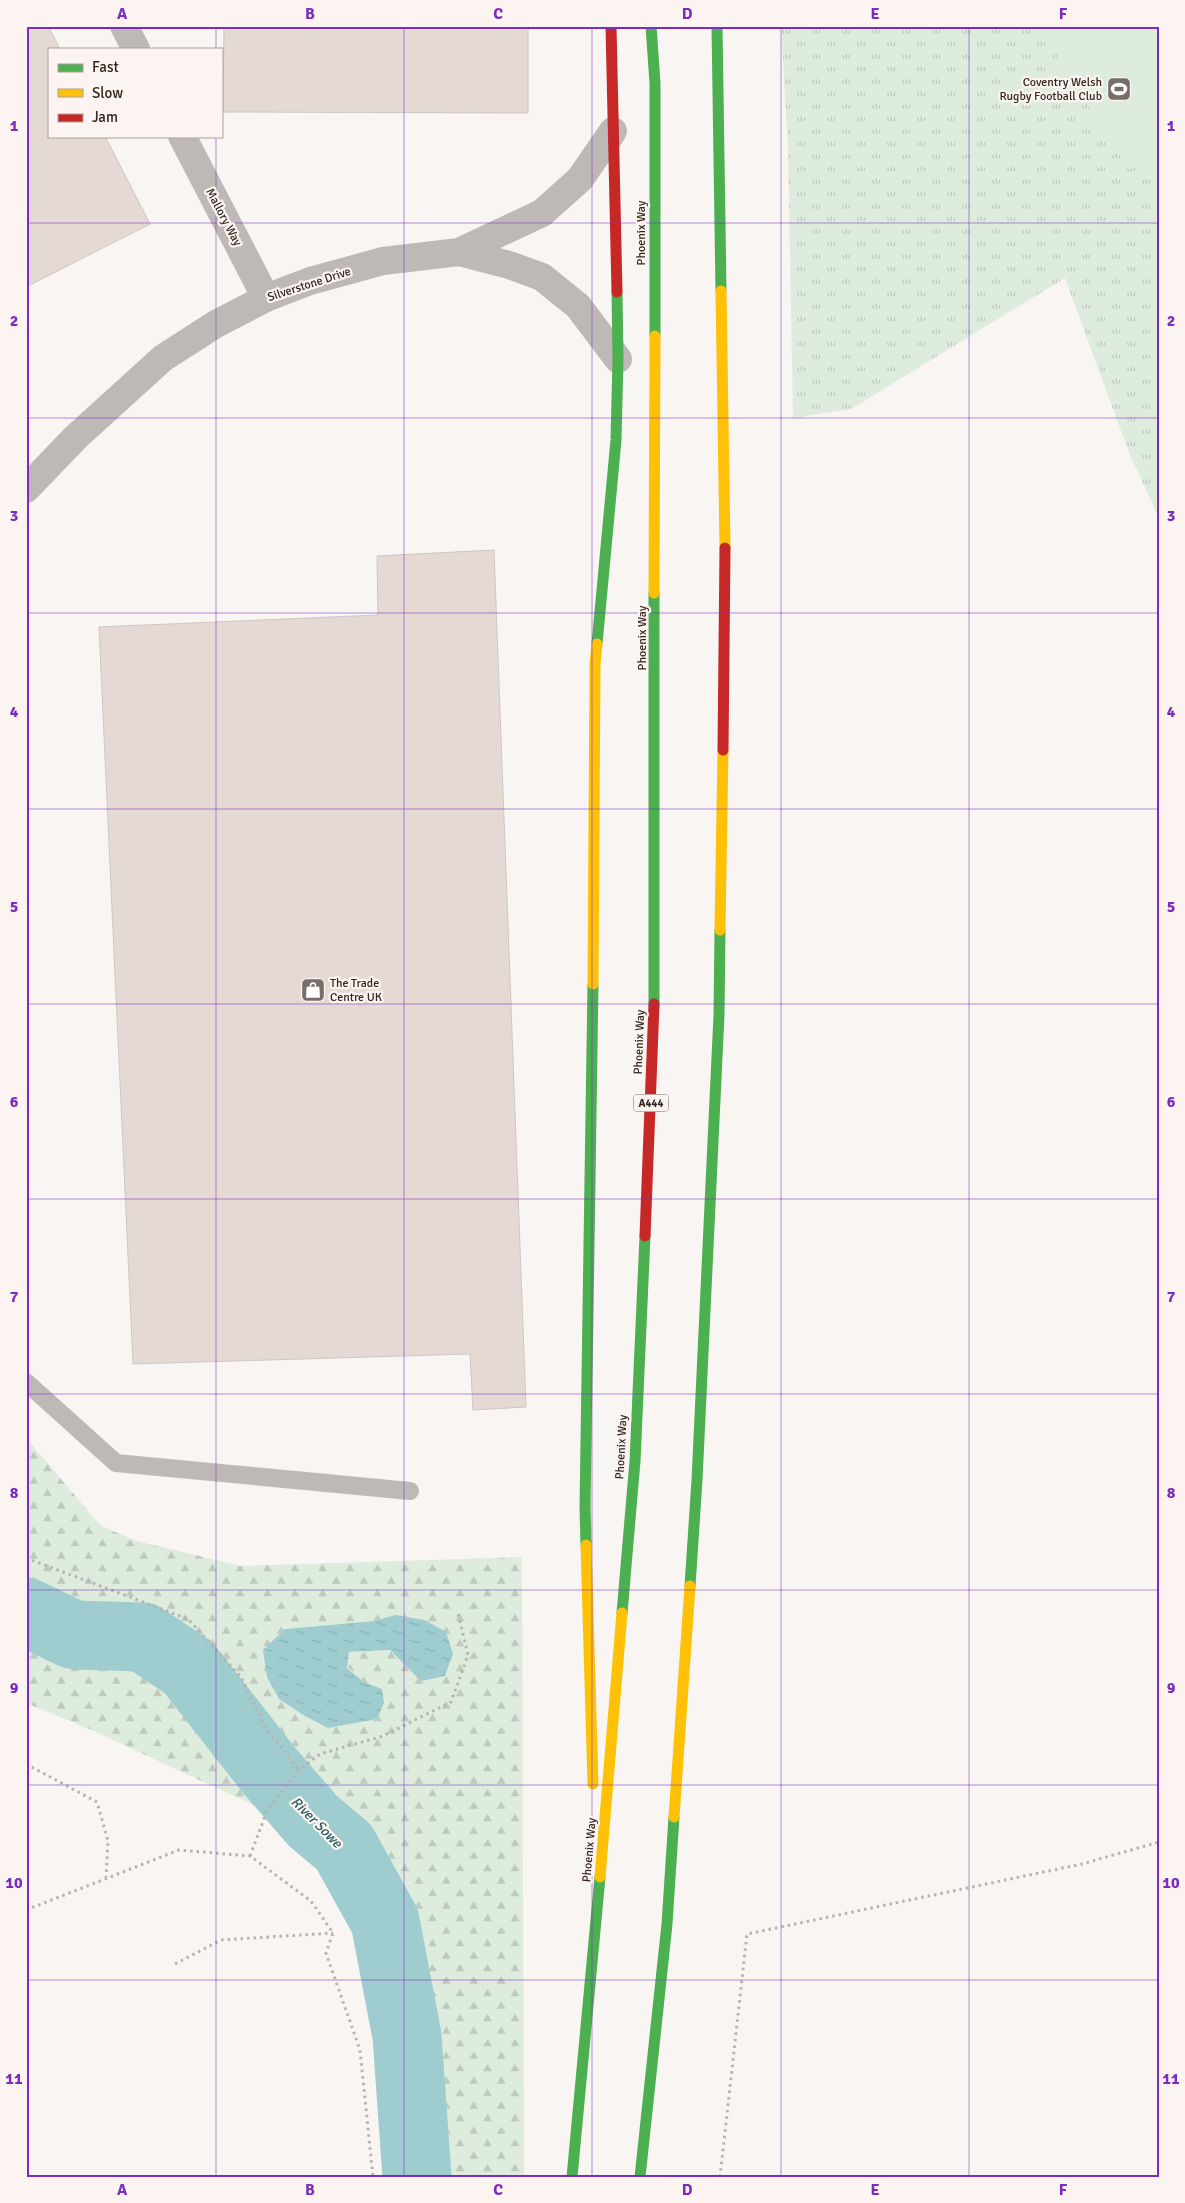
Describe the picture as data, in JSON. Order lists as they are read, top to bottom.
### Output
{
  "streets": {
    "highway": ["Phoenix Way", "A444"],
    "street": ["Mallory Way", "Silverstone Drive"]
  },
  "crossings": [
    ["Mallory Way", "Silverstone Drive"]
  ],
  "water": ["River Sowe"],
  "places": {
    "sports": ["Coventry Welsh Rugby Football Club"],
    "shop": ["The Trade Centre UK"]
  },
  "legend": ["Fast", "Slow", "Jam"],
  "grid": {
    "columns": [
      "A",
      "B",
      "C",
      "D",
      "E",
      "F"
    ],
    "rows": [
      "1",
      "2",
      "3",
      "4",
      "5",
      "6",
      "7",
      "8",
      "9",
      "10",
      "11"
    ]
  }
}
